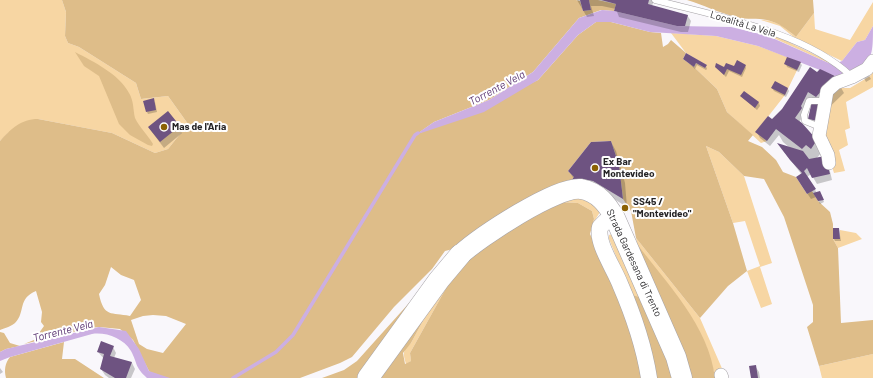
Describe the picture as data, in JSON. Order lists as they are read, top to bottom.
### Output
{
  "streets": {
    "highway": ["Strada Gardesana di Trento"],
    "lane": ["Località La Vela"]
  },
  "water": ["Torrente Vela"],
  "places": ["Mas de l'Aria", "Ex Bar Montevideo", "SS45 / \"Montevideo\""]
}
